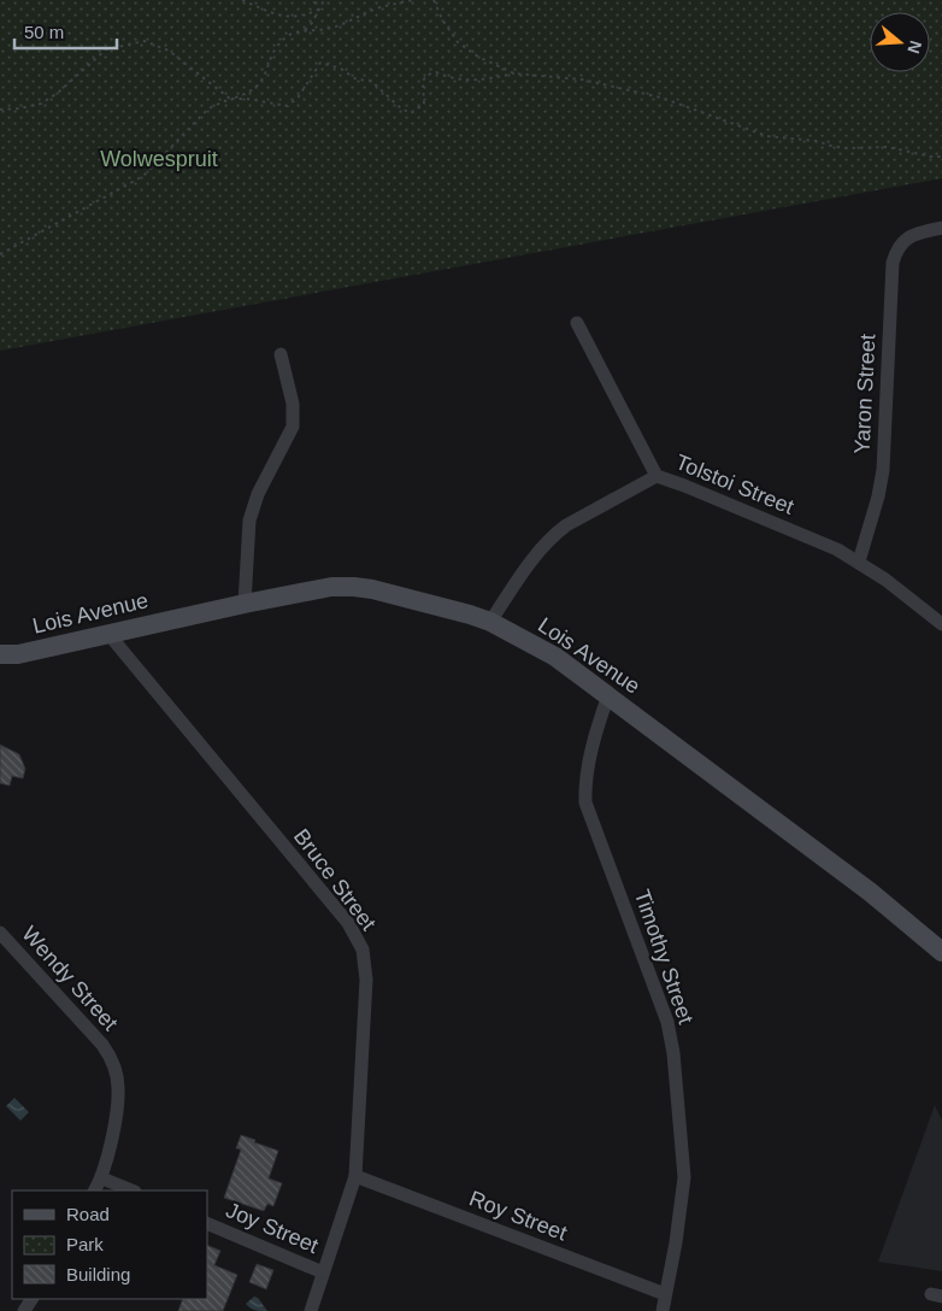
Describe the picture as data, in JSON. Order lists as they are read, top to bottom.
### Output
{
  "streets": {
    "street": [
      "Yaron Street",
      "Tolstoi Street",
      "Lois Avenue",
      "Bruce Street",
      "Timothy Street",
      "Wendy Street",
      "Roy Street",
      "Joy Street"
    ]
  },
  "crossings": [
    ["Yaron Street", "Tolstoi Street"],
    ["Lois Avenue", "Bruce Street"],
    ["Lois Avenue", "Timothy Street"],
    ["Bruce Street", "Roy Street"],
    ["Bruce Street", "Joy Street"],
    ["Timothy Street", "Roy Street"]
  ],
  "parks": ["Wolwespruit"],
  "legend": ["Road", "Park", "Building"],
  "scale_bar": "50 m",
  "north": "right"
}
